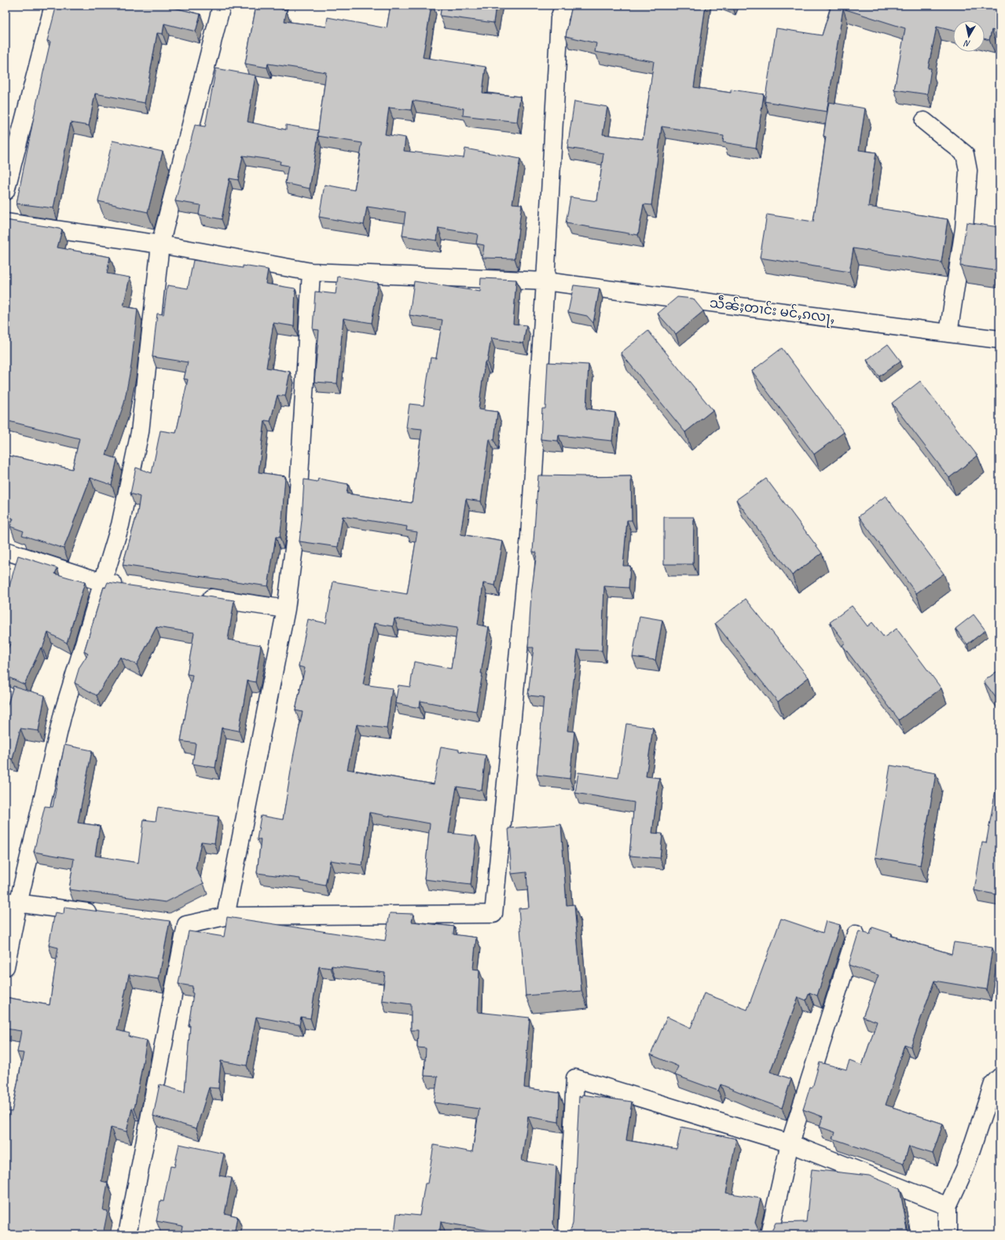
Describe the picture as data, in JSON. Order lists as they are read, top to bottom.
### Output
{
  "streets": {
    "street": ["သဵၼ်ႈတၢင်း မင်ႇၵလႃႇ"]
  },
  "north": "bottom"
}
